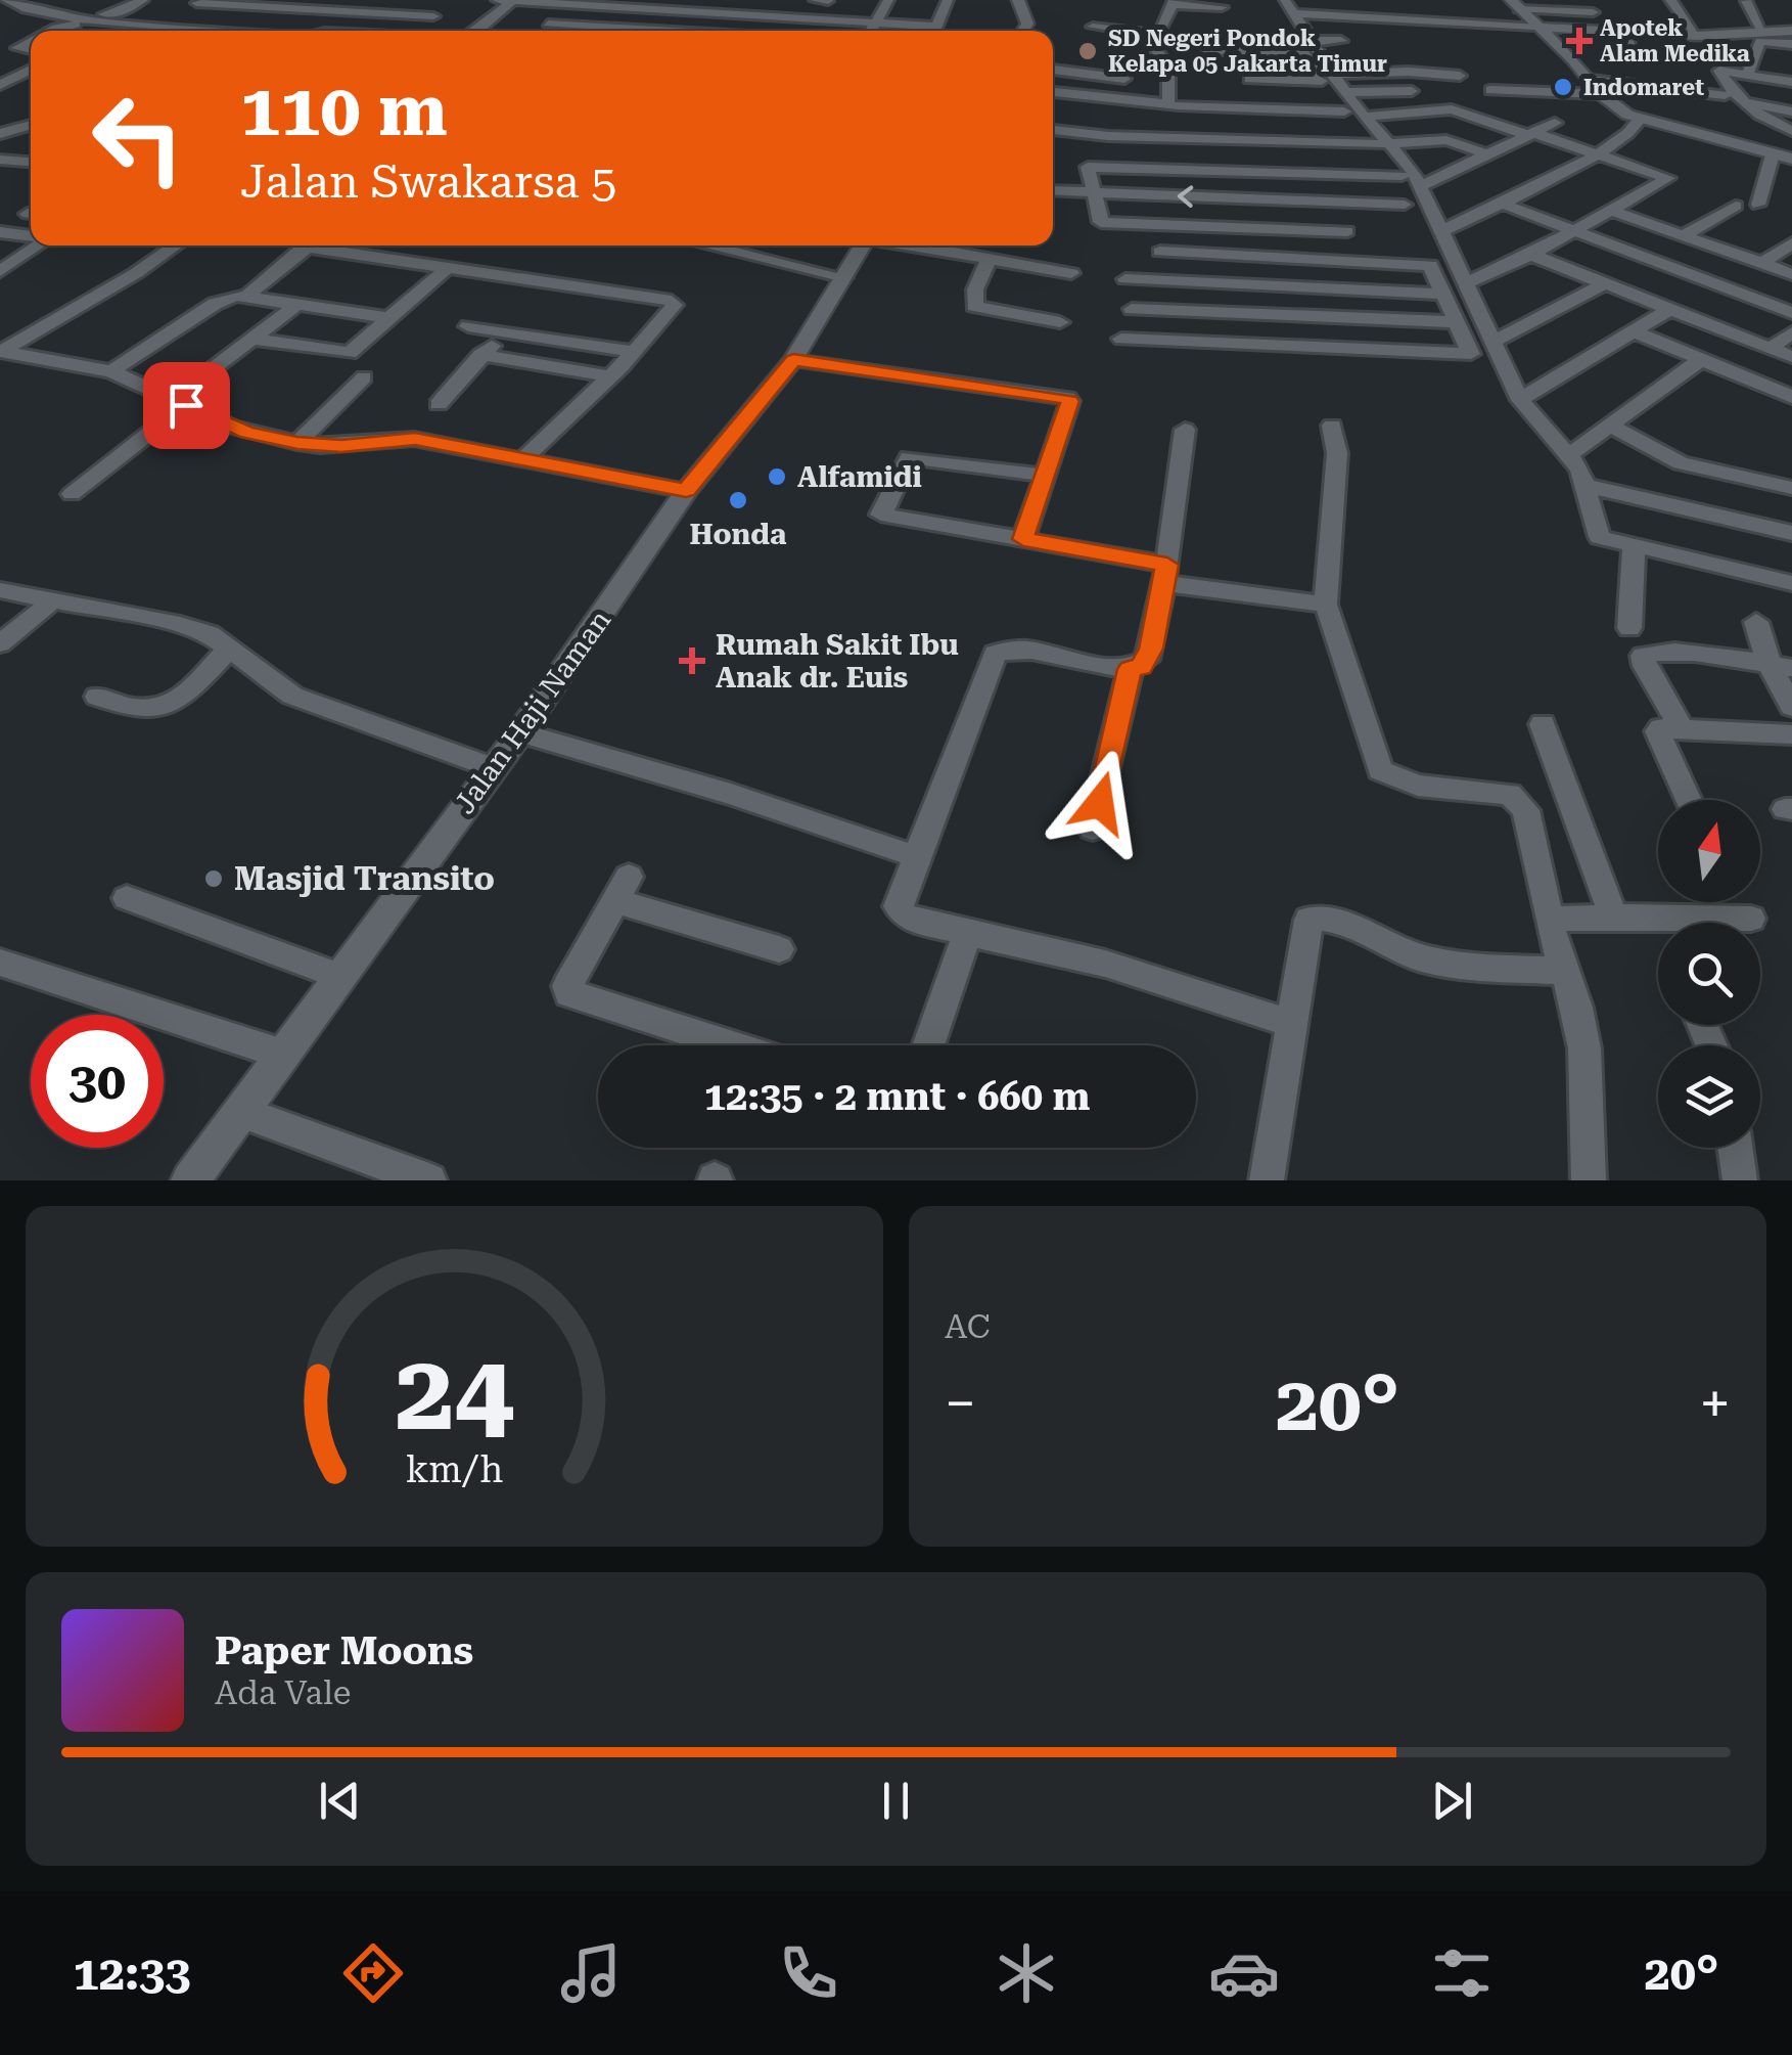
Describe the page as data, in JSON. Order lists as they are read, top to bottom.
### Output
{
  "streets": {
    "street": ["Jalan Haji Naman"]
  },
  "places": {
    "health": ["Apotek Alam Medika", "Rumah Sakit Ibu Anak dr. Euis"],
    "other": [
      "SD Negeri Pondok Kelapa 05 Jakarta Timur",
      "Indomaret",
      "Alfamidi",
      "Honda",
      "Masjid Transito"
    ]
  },
  "north": "top",
  "page": {
    "turn": ["110 m", "Jalan Swakarsa 5"],
    "limit": "30",
    "trip": "12:35 · 2 mnt · 660 m",
    "tile": "AC",
    "heat": ["−", "20°", "+"],
    "song": ["Paper Moons", "Ada Vale"],
    "tabs": ["12:33", "20°"],
    "gauge": ["24", "km/h"]
  }
}
